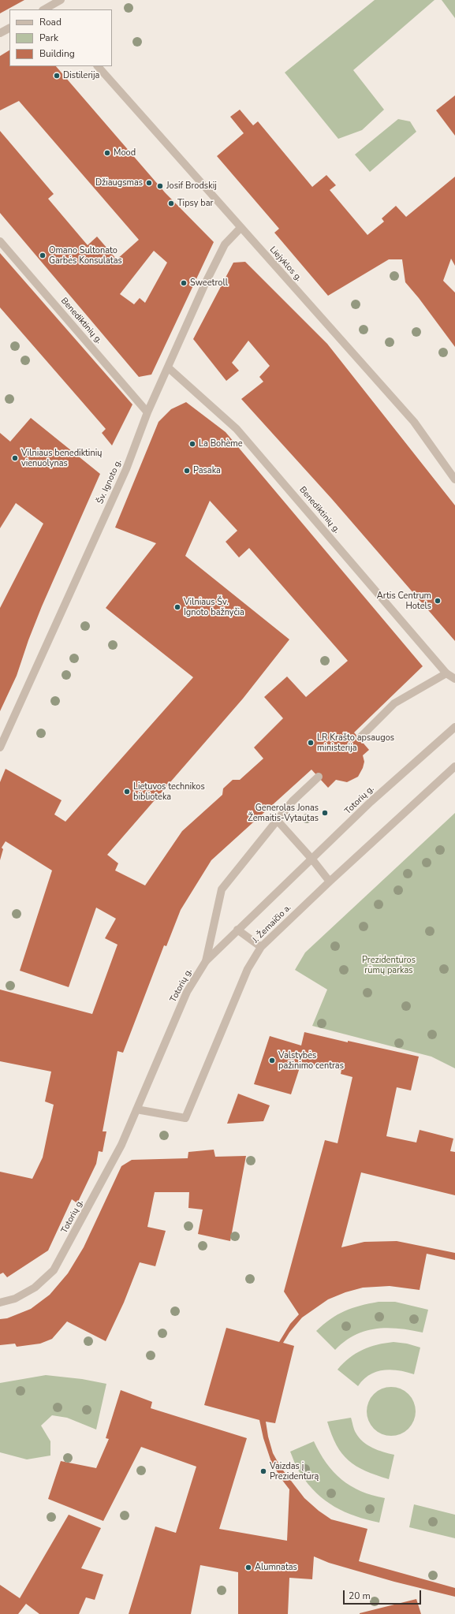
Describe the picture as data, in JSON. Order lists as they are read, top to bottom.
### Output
{
  "streets": {
    "street": [
      "Liejyklos g.",
      "Benediktinių g.",
      "Šv. Ignoto g.",
      "Totorių g.",
      "J. Žemaičio a."
    ]
  },
  "crossings": [
    ["Liejyklos g.", "Šv. Ignoto g."],
    ["Benediktinių g.", "Šv. Ignoto g."],
    ["Totorių g.", "J. Žemaičio a."]
  ],
  "parks": ["Prezidentūros rūmų parkas"],
  "places": [
    "Distilerija",
    "Mood",
    "Džiaugsmas",
    "Josif Brodskij",
    "Tipsy bar",
    "Omano Sultonato Garbės Konsulatas",
    "Sweetroll",
    "La Bohème",
    "Vilniaus benediktinių vienuolynas",
    "Pasaka",
    "Artis Centrum Hotels",
    "Vilniaus Šv. Ignoto bažnyčia",
    "LR Krašto apsaugos ministerija",
    "Lietuvos technikos biblioteka",
    "Generolas Jonas Žemaitis-Vytautas",
    "Valstybės pažinimo centras",
    "Vaizdas į Prezidentūrą",
    "Alumnatas"
  ],
  "legend": ["Road", "Park", "Building"],
  "scale_bar": "20 m"
}
